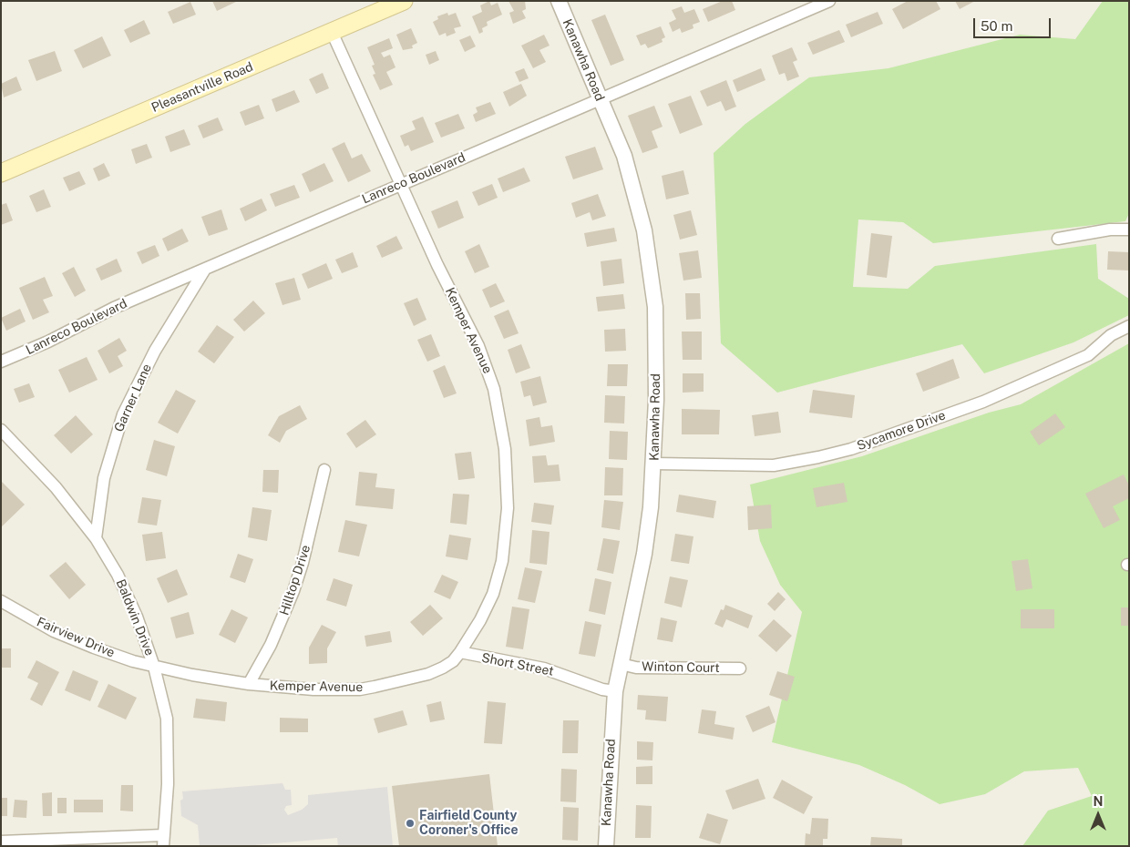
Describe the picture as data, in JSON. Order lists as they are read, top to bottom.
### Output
{
  "streets": {
    "main road": ["Pleasantville Road"],
    "street": [
      "Kanawha Road",
      "Lanreco Boulevard",
      "Kemper Avenue",
      "Garner Lane",
      "Sycamore Drive",
      "Hilltop Drive",
      "Baldwin Drive",
      "Fairview Drive",
      "Short Street",
      "Winton Court"
    ]
  },
  "crossings": [
    ["Kanawha Road", "Lanreco Boulevard"],
    ["Kanawha Road", "Sycamore Drive"],
    ["Kanawha Road", "Short Street"],
    ["Kanawha Road", "Winton Court"],
    ["Pleasantville Road", "Kemper Avenue"],
    ["Lanreco Boulevard", "Kemper Avenue"],
    ["Lanreco Boulevard", "Garner Lane"],
    ["Kemper Avenue", "Hilltop Drive"],
    ["Kemper Avenue", "Baldwin Drive"],
    ["Kemper Avenue", "Fairview Drive"],
    ["Kemper Avenue", "Short Street"],
    ["Garner Lane", "Baldwin Drive"],
    ["Baldwin Drive", "Fairview Drive"]
  ],
  "places": ["Fairfield County Coroner's Office"],
  "scale_bar": "50 m",
  "north": "top"
}
